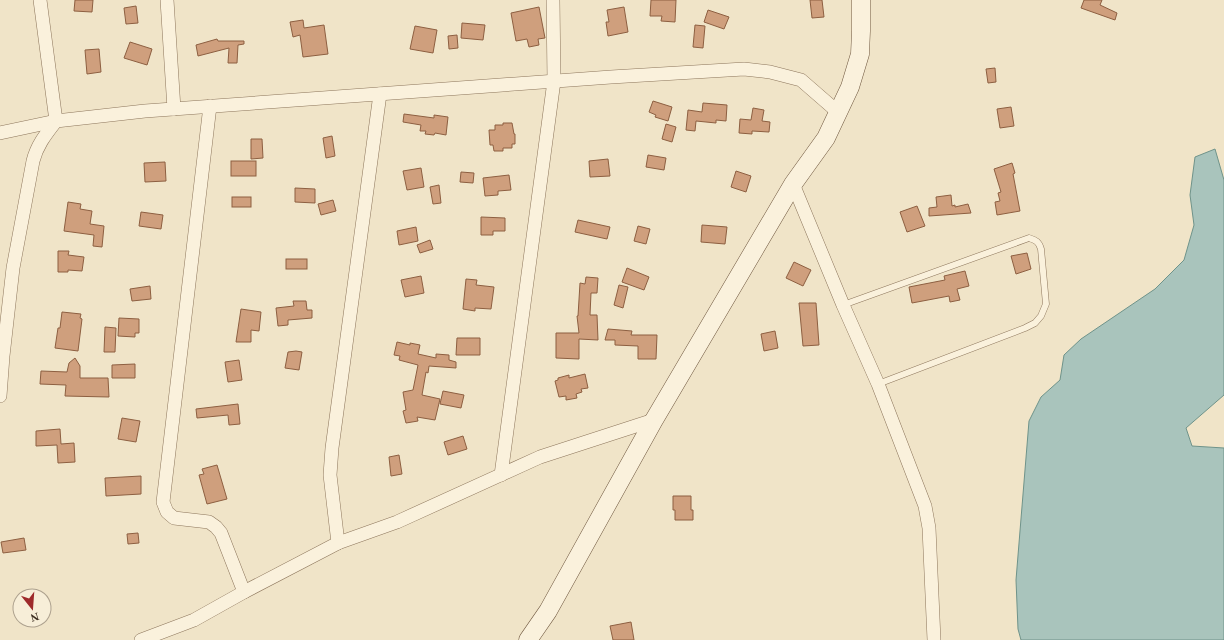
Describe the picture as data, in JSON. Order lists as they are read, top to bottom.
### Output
{
  "north": "bottom"
}
